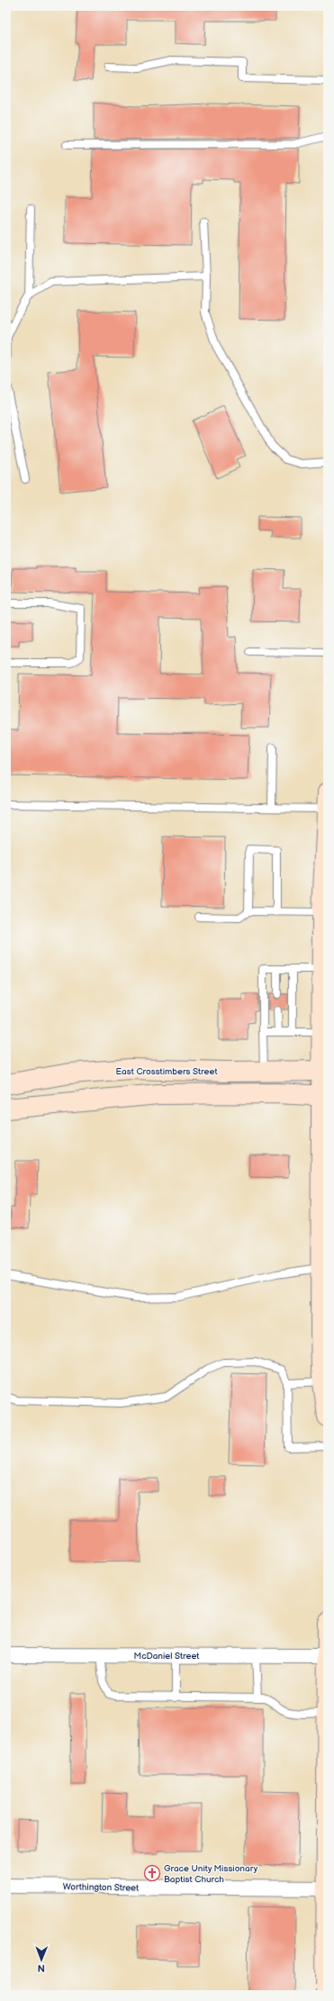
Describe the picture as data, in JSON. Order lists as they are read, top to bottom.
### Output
{
  "streets": {
    "main road": ["East Crosstimbers Street"],
    "street": ["McDaniel Street", "Worthington Street"]
  },
  "places": {
    "church": ["Grace Unity Missionary Baptist Church"]
  },
  "north": "bottom"
}
